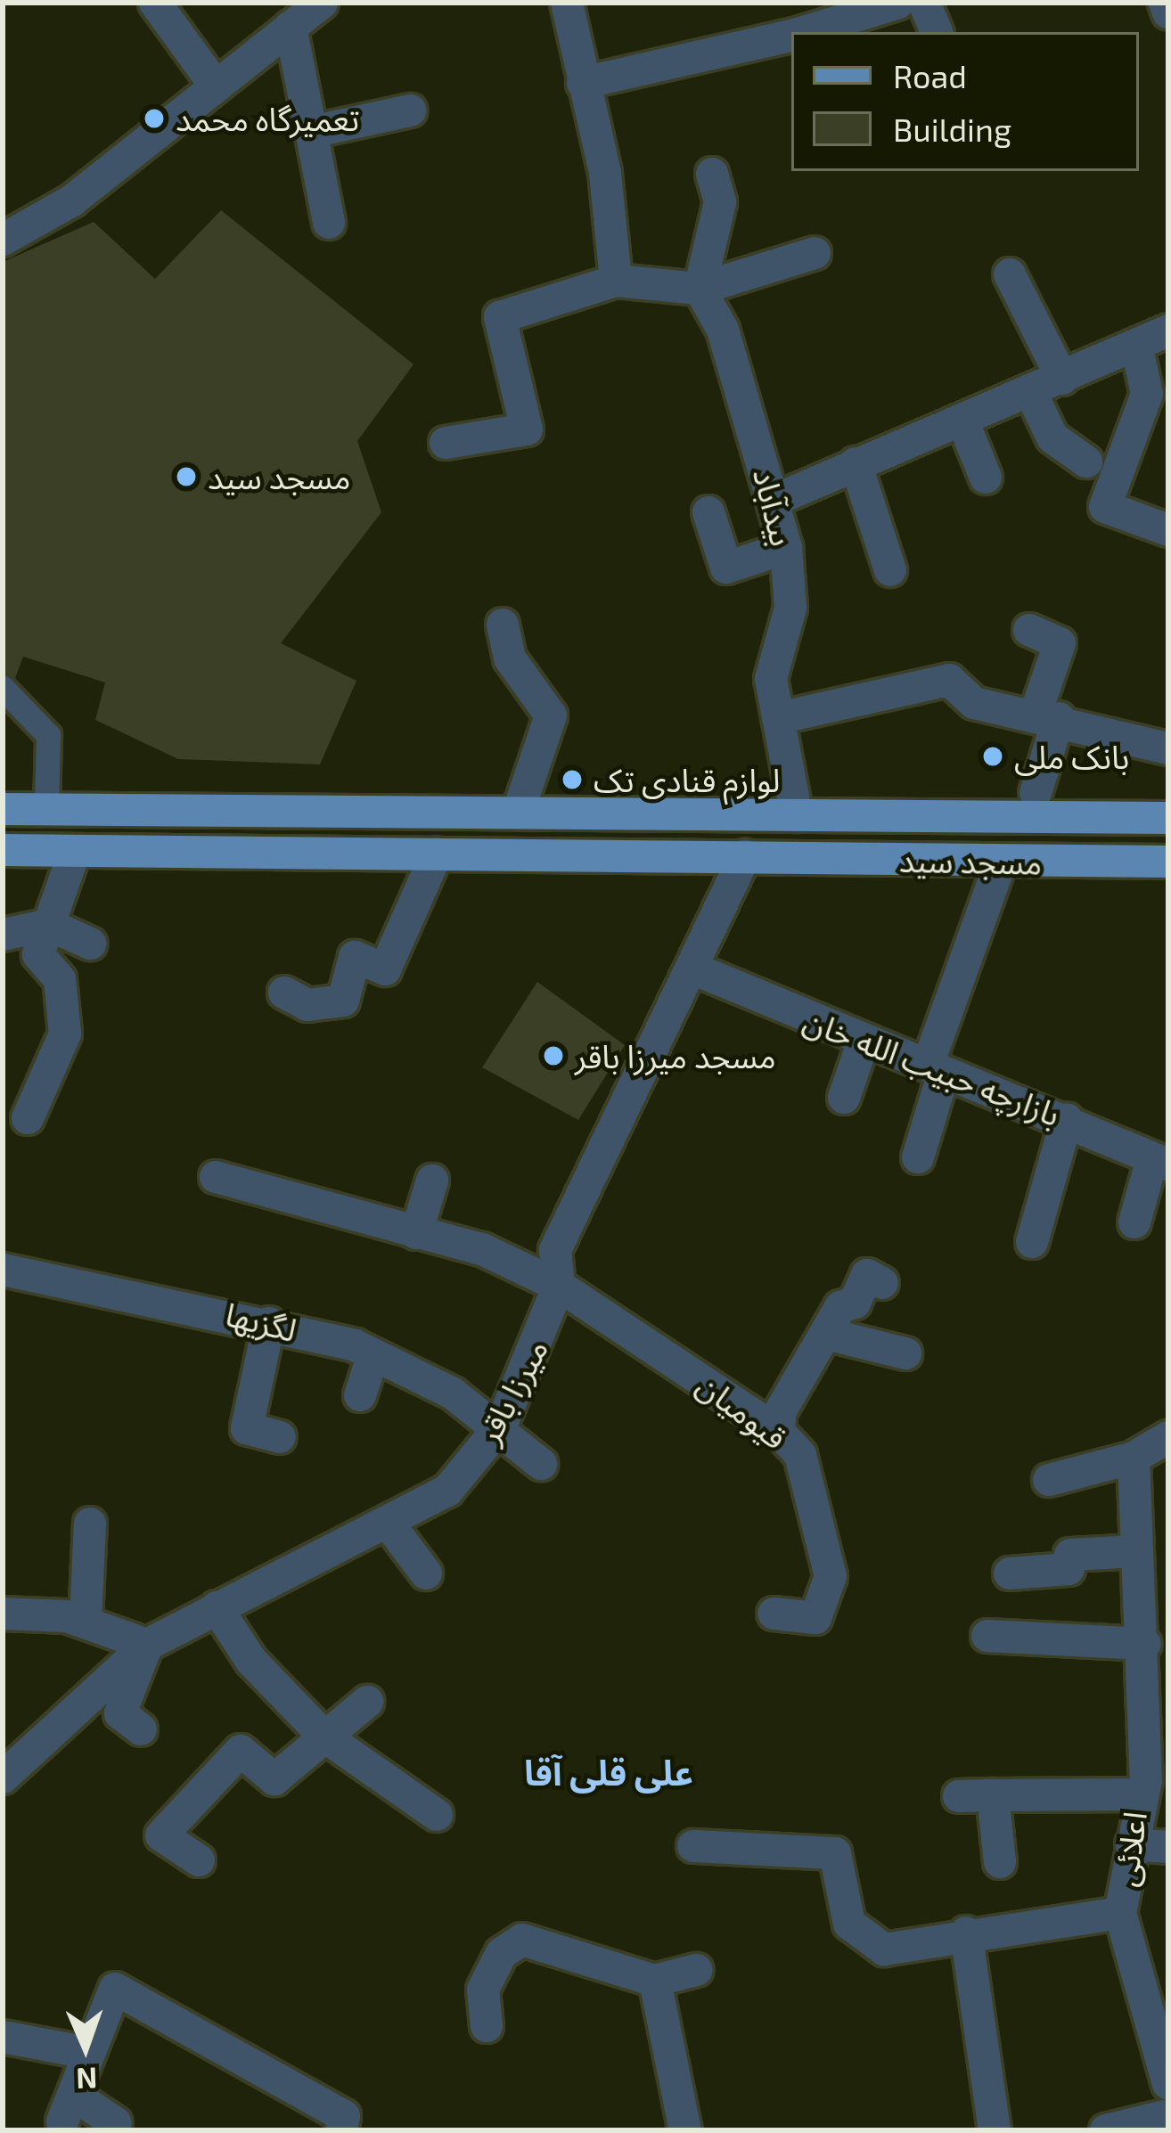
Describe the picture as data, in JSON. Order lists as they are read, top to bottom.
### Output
{
  "streets": {
    "main road": ["مسجد سید"],
    "street": [
      "بیدآباد",
      "بازارچه حبیب الله خان",
      "لگزیها",
      "میرزا باقر",
      "قیومیان",
      "اعلائی"
    ]
  },
  "crossings": [
    ["بیدآباد", "مسجد سید"],
    ["مسجد سید", "میرزا باقر"],
    ["بازارچه حبیب الله خان", "میرزا باقر"],
    ["لگزیها", "میرزا باقر"],
    ["میرزا باقر", "قیومیان"]
  ],
  "districts": ["علی قلی آقا"],
  "places": [
    "تعمیرگاه محمد",
    "مسجد سید",
    "بانک ملی",
    "لوازم قنادی تک",
    "مسجد میرزا باقر"
  ],
  "legend": ["Road", "Building"],
  "north": "bottom"
}
